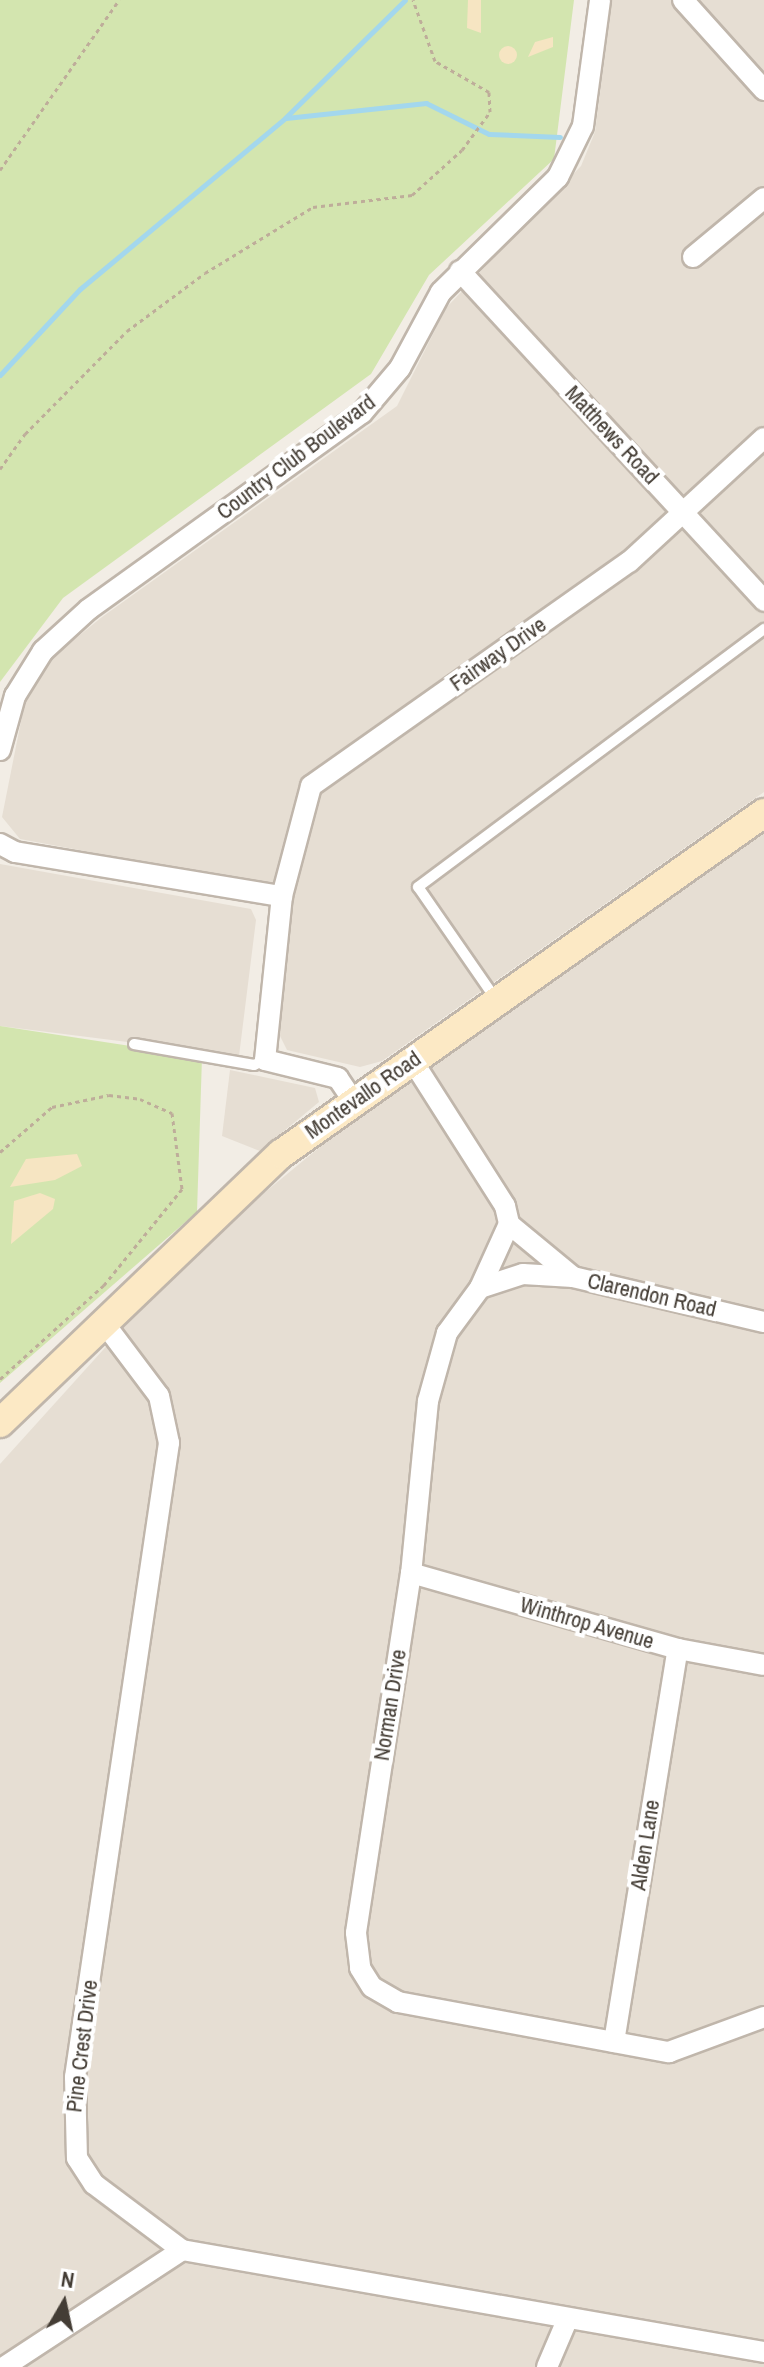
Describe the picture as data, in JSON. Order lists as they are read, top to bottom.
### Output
{
  "streets": {
    "main road": ["Montevallo Road"],
    "street": [
      "Matthews Road",
      "Country Club Boulevard",
      "Fairway Drive",
      "Clarendon Road",
      "Winthrop Avenue",
      "Norman Drive",
      "Alden Lane",
      "Pine Crest Drive"
    ]
  },
  "crossings": [
    ["Matthews Road", "Country Club Boulevard"],
    ["Matthews Road", "Fairway Drive"],
    ["Montevallo Road", "Pine Crest Drive"],
    ["Clarendon Road", "Norman Drive"],
    ["Winthrop Avenue", "Norman Drive"],
    ["Winthrop Avenue", "Alden Lane"],
    ["Norman Drive", "Alden Lane"]
  ],
  "north": "top"
}
